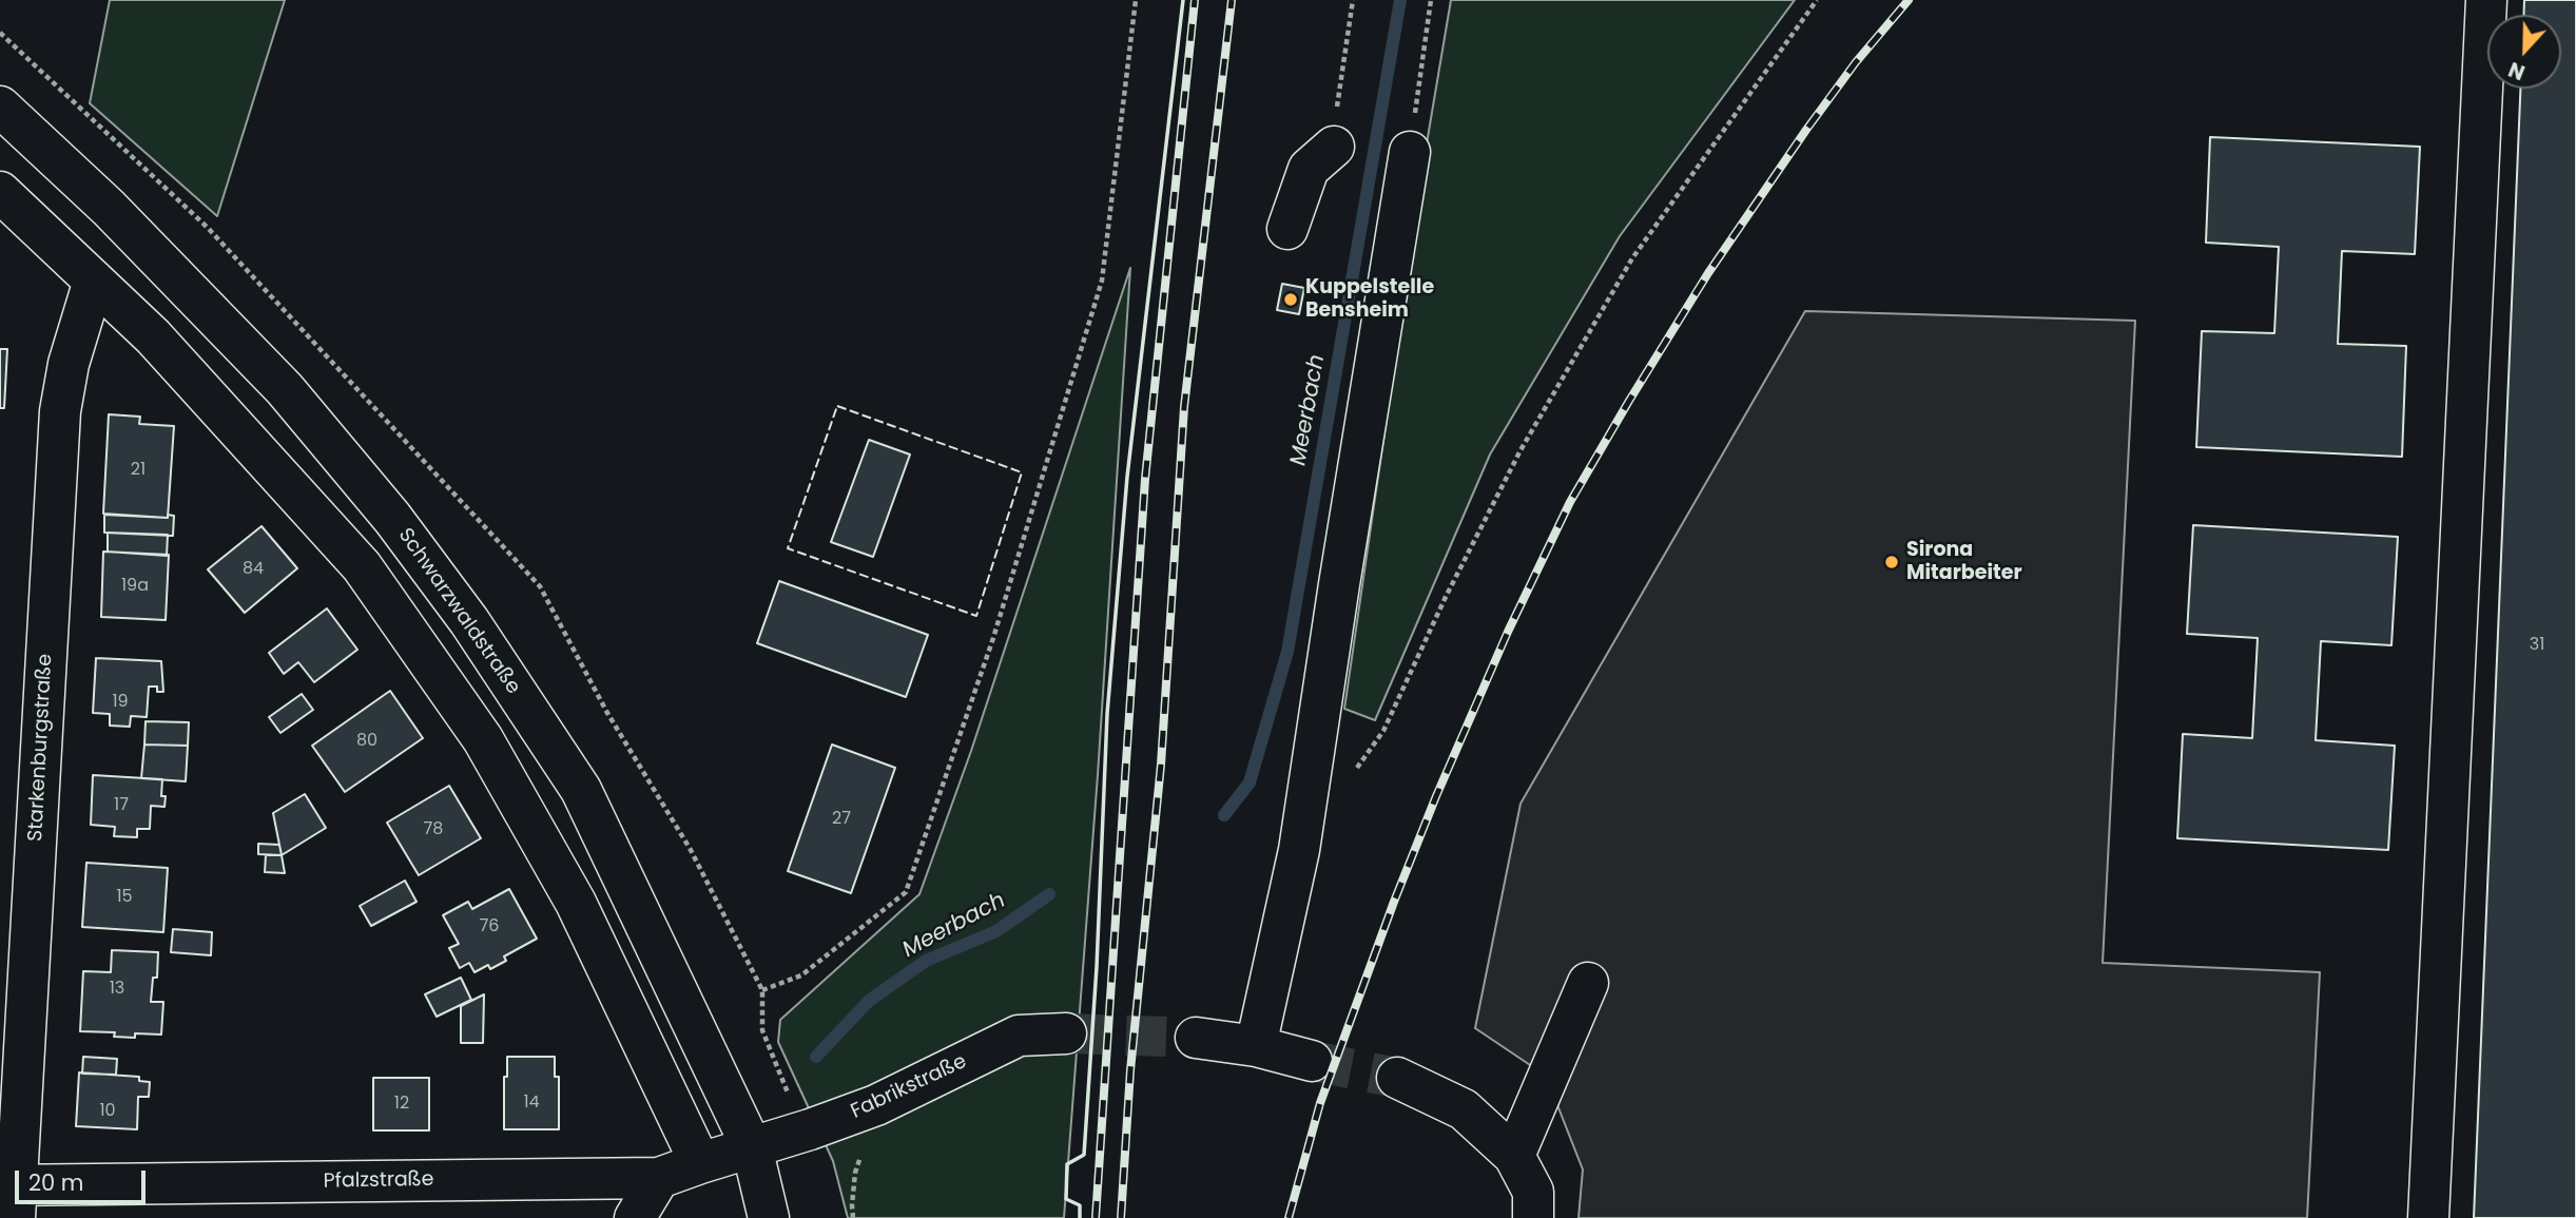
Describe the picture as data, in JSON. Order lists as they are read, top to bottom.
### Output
{
  "streets": {
    "street": [
      "Schwarzwaldstraße",
      "Starkenburgstraße",
      "Fabrikstraße",
      "Pfalzstraße"
    ]
  },
  "crossings": [
    ["Schwarzwaldstraße", "Fabrikstraße"],
    ["Schwarzwaldstraße", "Pfalzstraße"],
    ["Starkenburgstraße", "Pfalzstraße"],
    ["Fabrikstraße", "Pfalzstraße"]
  ],
  "water": ["Meerbach"],
  "places": ["Kuppelstelle Bensheim", "Sirona Mitarbeiter"],
  "house_numbers": [
    "21",
    "84",
    "19a",
    "31",
    "19",
    "80",
    "17",
    "27",
    "78",
    "15",
    "76",
    "13",
    "14",
    "12",
    "10"
  ],
  "scale_bar": "20 m",
  "north": "bottom"
}
